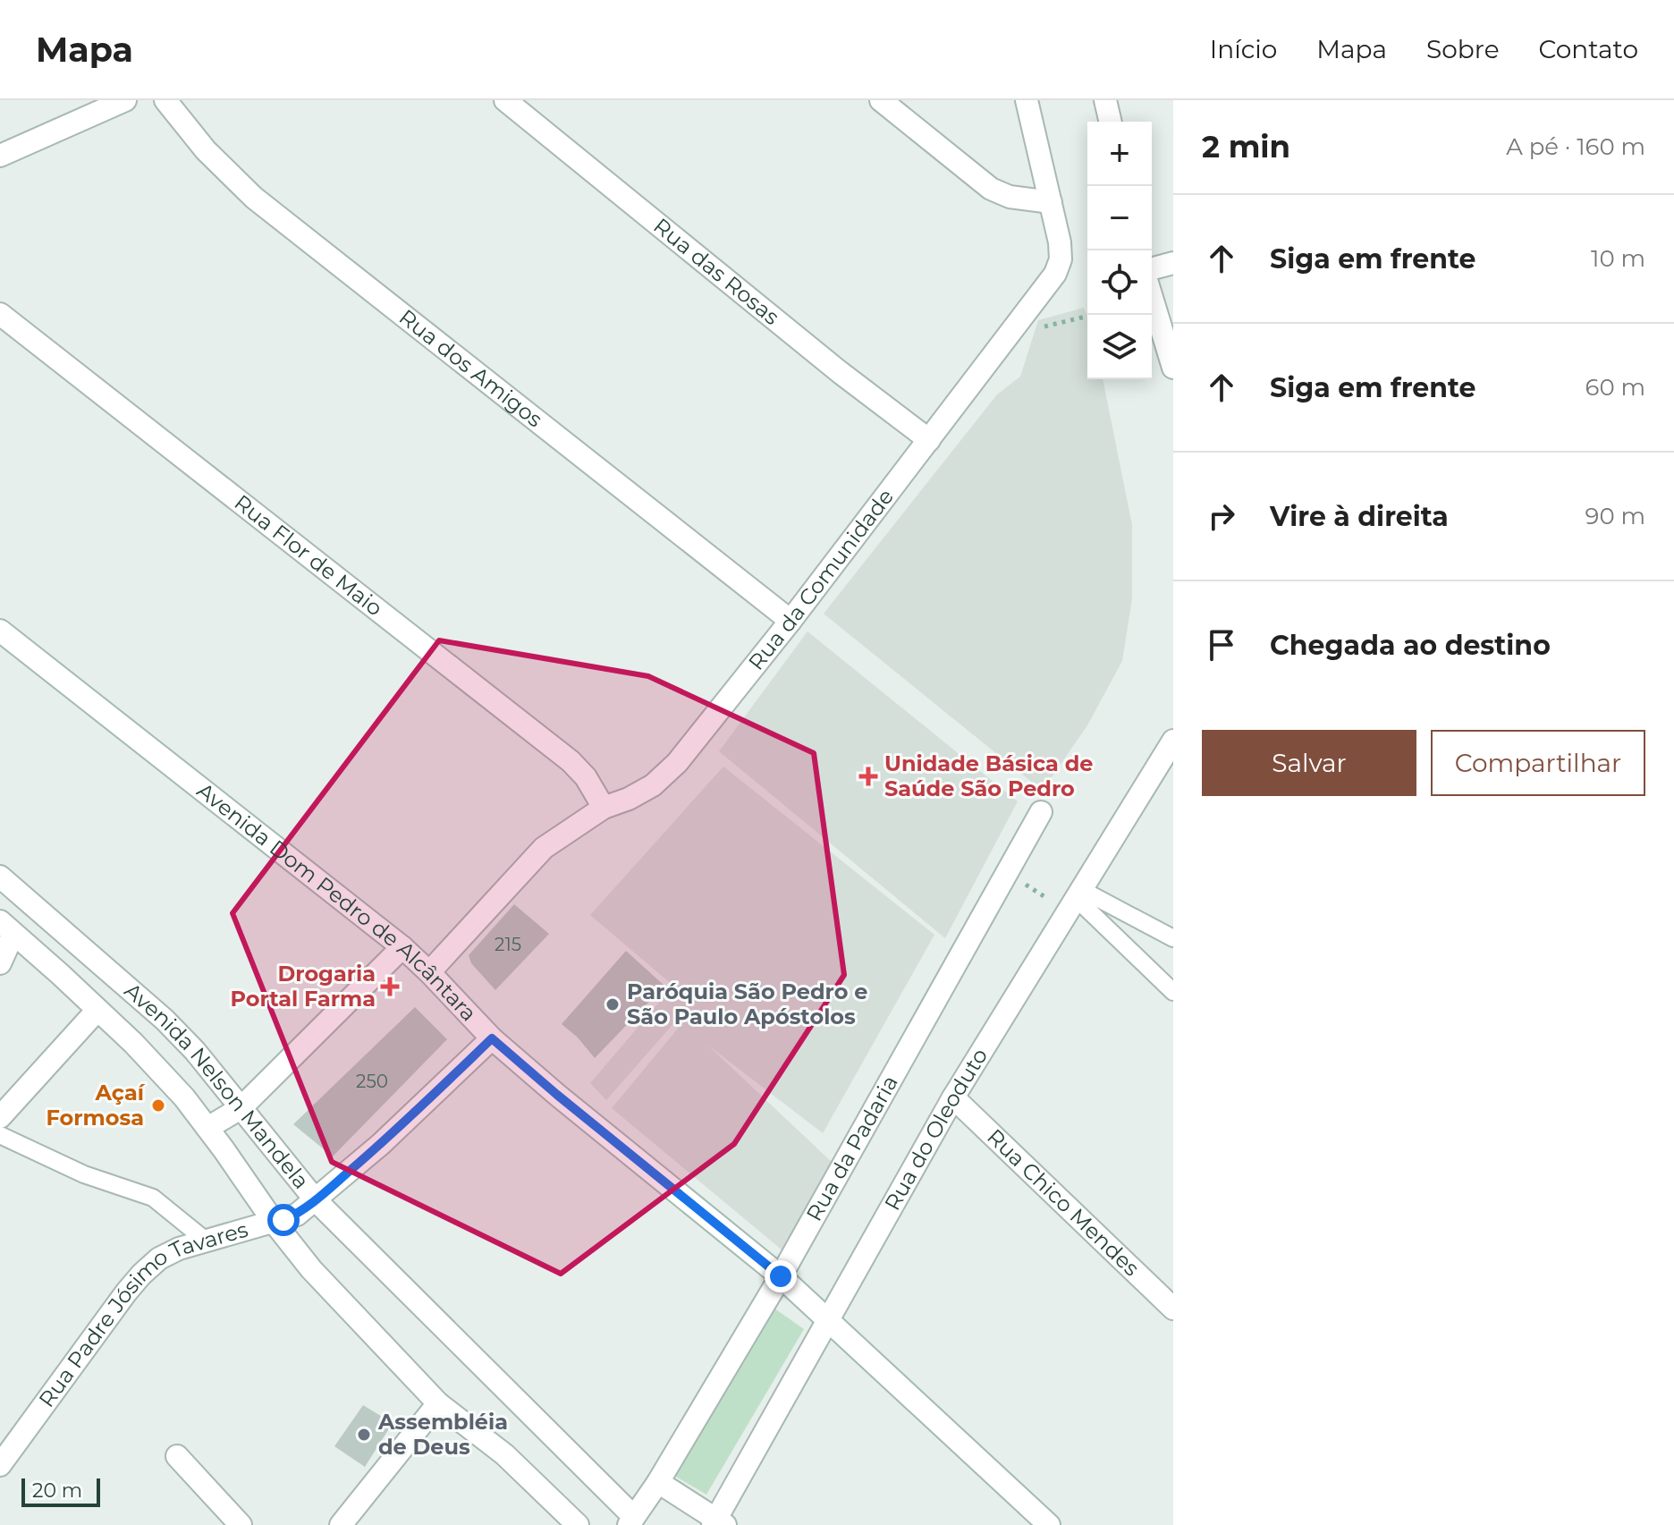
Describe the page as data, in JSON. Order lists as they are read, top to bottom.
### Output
{
  "streets": {
    "street": [
      "Rua das Rosas",
      "Rua dos Amigos",
      "Rua Flor de Maio",
      "Rua da Comunidade",
      "Avenida Dom Pedro de Alcântara",
      "Avenida Nelson Mandela",
      "Rua do Oleoduto",
      "Rua da Padaria",
      "Rua Chico Mendes",
      "Rua Padre Jósimo Tavares"
    ]
  },
  "crossings": [
    ["Rua das Rosas", "Rua da Comunidade"],
    ["Rua dos Amigos", "Rua da Comunidade"],
    ["Rua Flor de Maio", "Rua da Comunidade"],
    ["Rua da Comunidade", "Avenida Dom Pedro de Alcântara"],
    ["Avenida Dom Pedro de Alcântara", "Rua do Oleoduto"],
    ["Avenida Dom Pedro de Alcântara", "Rua da Padaria"],
    ["Avenida Dom Pedro de Alcântara", "Rua Padre Jósimo Tavares"],
    ["Avenida Nelson Mandela", "Rua Padre Jósimo Tavares"],
    ["Rua do Oleoduto", "Rua Chico Mendes"]
  ],
  "places": {
    "health": ["Unidade Básica de Saúde São Pedro", "Drogaria Portal Farma"],
    "other": ["Paróquia São Pedro e São Paulo Apóstolos", "Açaí Formosa", "Assembléia de Deus"]
  },
  "house_numbers": ["215", "250"],
  "scale_bar": "20 m",
  "page": {
    "header": "Mapa",
    "nav": [
      "Início",
      "Mapa",
      "Sobre",
      "Contato"
    ],
    "heading": ["2 min", "A pé · 160 m"],
    "map_buttons": ["+", "−"],
    "list": [
      ["Siga em frente", "10 m"],
      ["Siga em frente", "60 m"],
      ["Vire à direita", "90 m"],
      "Chegada ao destino"
    ],
    "buttons": ["Salvar", "Compartilhar"],
    "scale": "20 m"
  }
}
